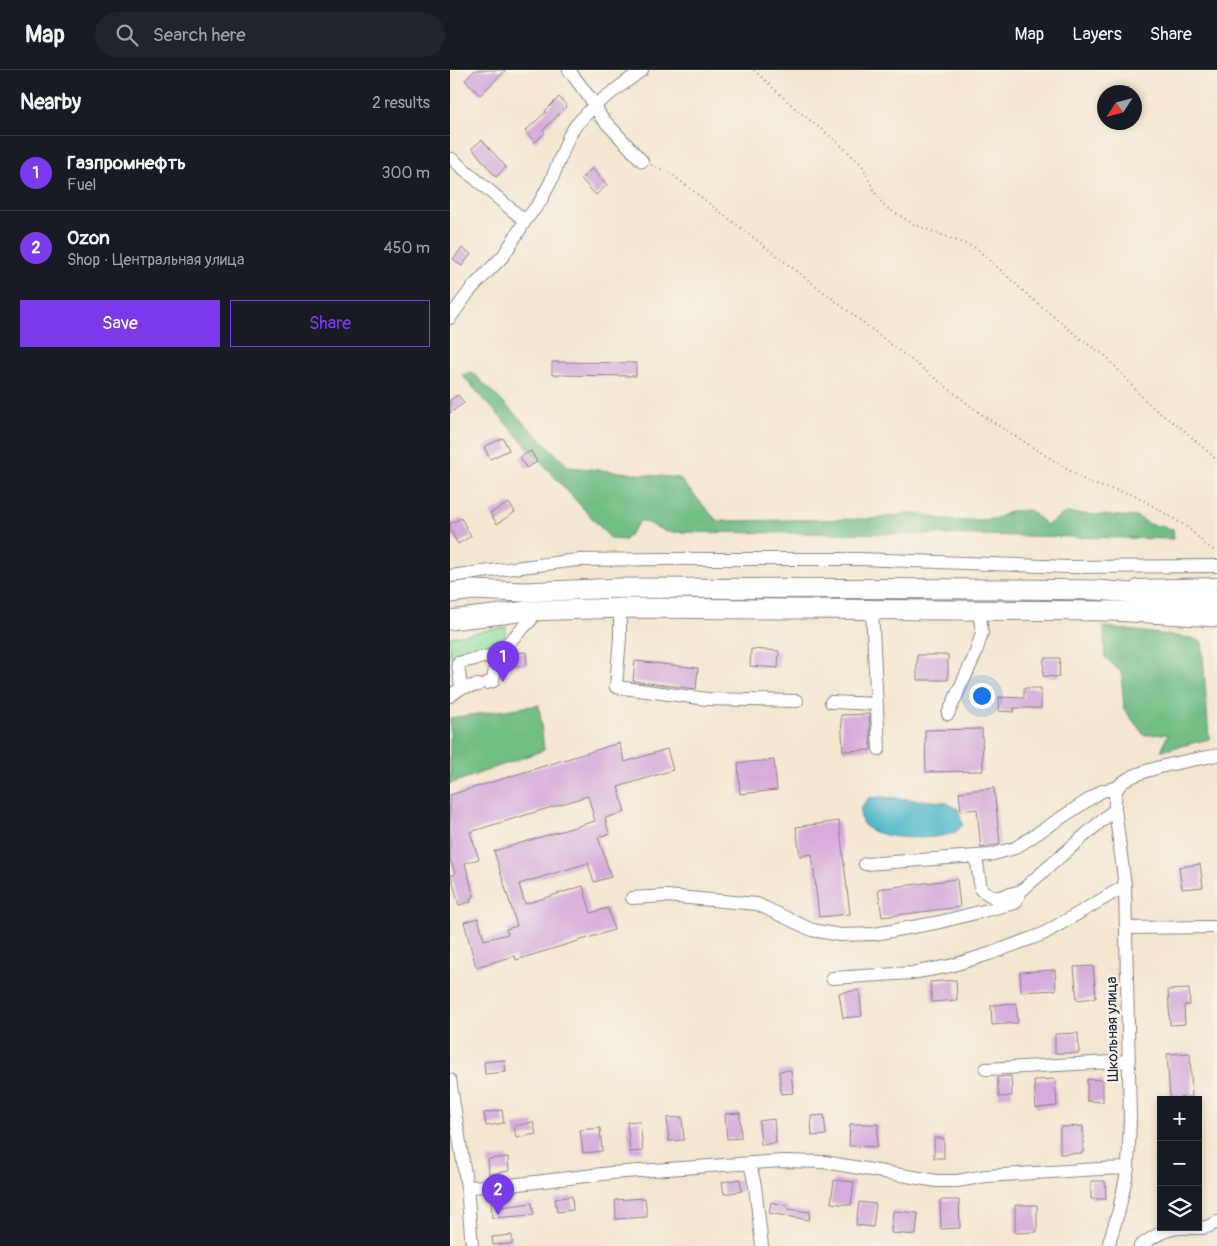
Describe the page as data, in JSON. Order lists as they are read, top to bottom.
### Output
{
  "streets": {
    "street": ["Школьная улица"]
  },
  "north": "bottom left",
  "page": {
    "header": "Map",
    "search": "Search here",
    "nav": ["Map", "Layers", "Share"],
    "heading": ["Nearby", "2 results"],
    "list": [
      {
        "mark": "1",
        "name": "Газпромнефть",
        "note": "Fuel",
        "value": "300 m"
      },
      {
        "mark": "2",
        "name": "Ozon",
        "note": "Shop · Центральная улица",
        "value": "450 m"
      }
    ],
    "buttons": ["Save", "Share"],
    "pins": ["1", "2"],
    "map_buttons": ["+", "−"]
  }
}
